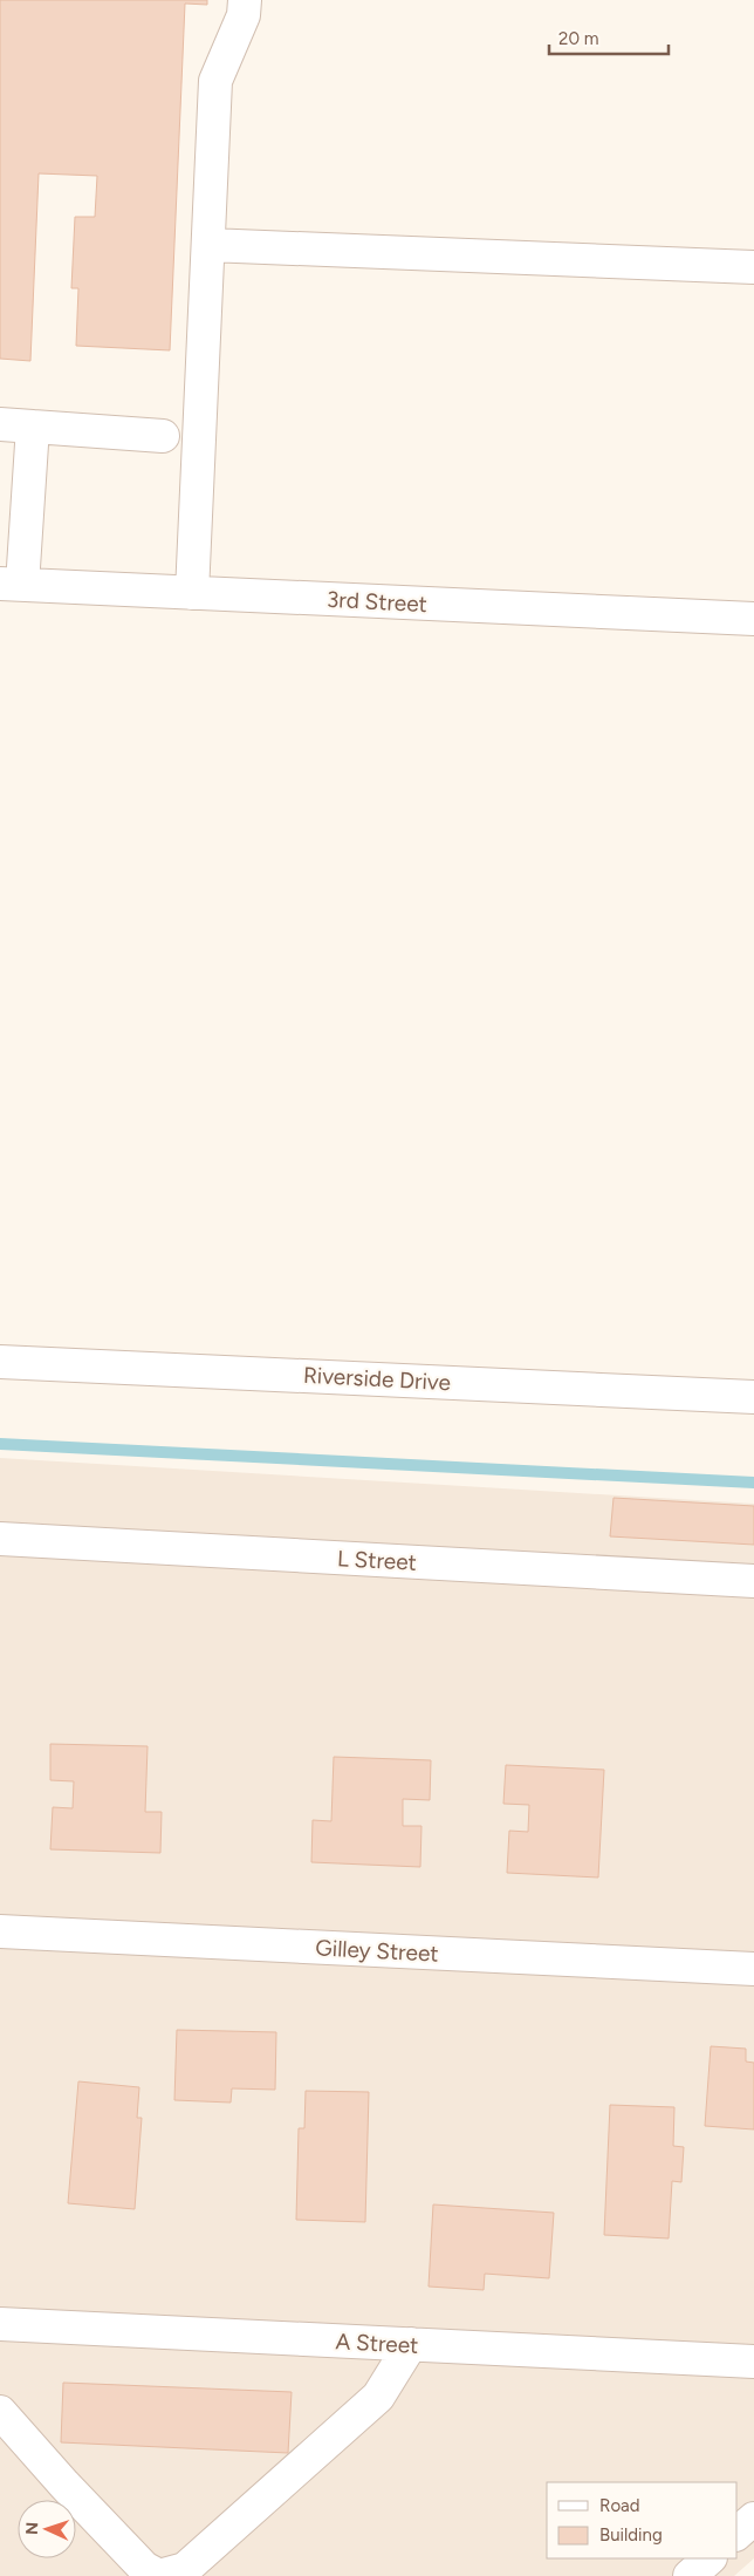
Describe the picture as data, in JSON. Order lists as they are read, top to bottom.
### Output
{
  "streets": {
    "street": [
      "3rd Street",
      "Riverside Drive",
      "L Street",
      "Gilley Street",
      "A Street"
    ]
  },
  "legend": ["Road", "Building"],
  "scale_bar": "20 m",
  "north": "left"
}
